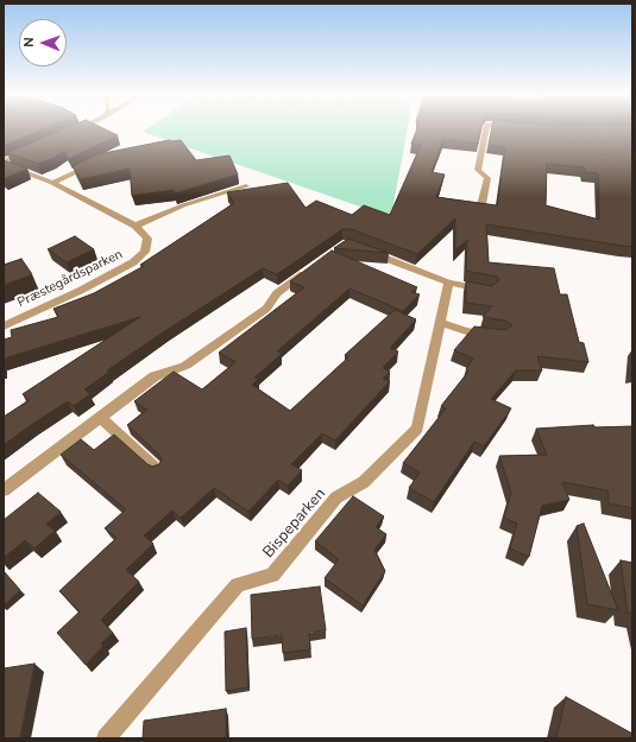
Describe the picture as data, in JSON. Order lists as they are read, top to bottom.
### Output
{
  "streets": {
    "street": ["Præstegårdsparken", "Bispeparken"]
  },
  "north": "left"
}
